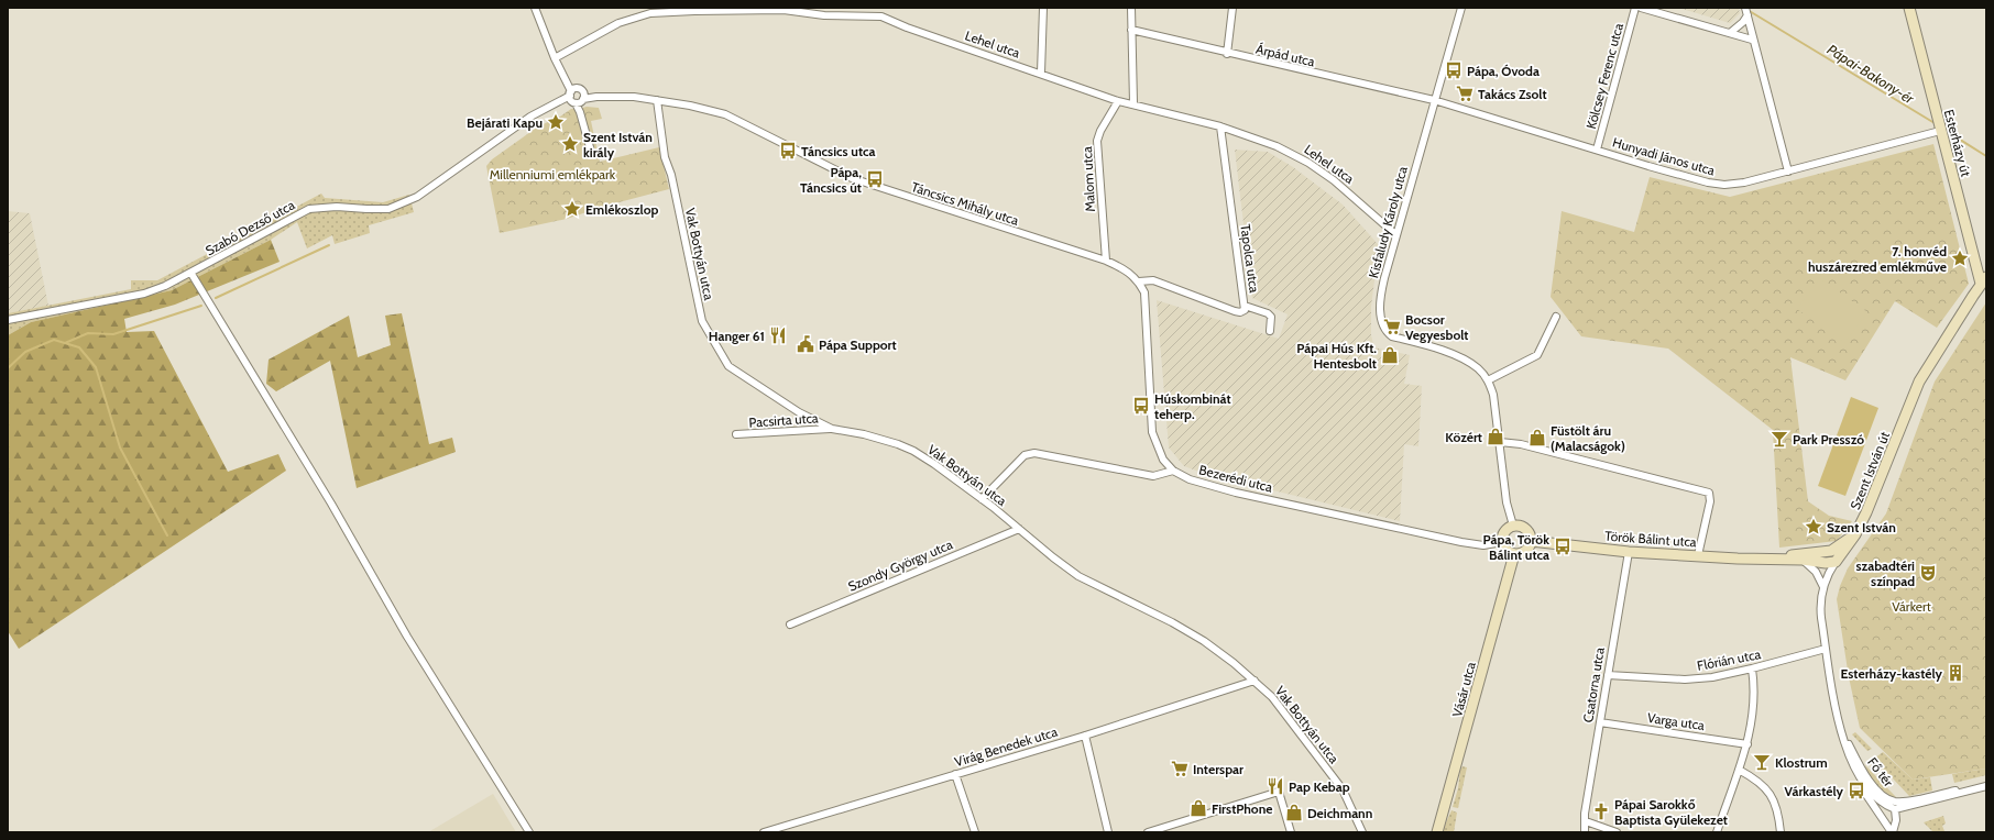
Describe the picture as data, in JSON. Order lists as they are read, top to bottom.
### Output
{
  "streets": {
    "street": [
      "Lehel utca",
      "Árpád utca",
      "Kölcsey Ferenc utca",
      "Esterházy út",
      "Hunyadi János utca",
      "Malom utca",
      "Táncsics Mihály utca",
      "Kisfaludy Károly utca",
      "Szabó Dezső utca",
      "Vak Bottyán utca",
      "Tapolca utca",
      "Pacsirta utca",
      "Szent István út",
      "Bezerédi utca",
      "Török Bálint utca",
      "Szondy György utca",
      "Flórián utca",
      "Csatorna utca",
      "Vásár utca",
      "Varga utca",
      "Virág Benedek utca",
      "Fő tér"
    ]
  },
  "crossings": [
    ["Lehel utca", "Malom utca"],
    ["Lehel utca", "Kisfaludy Károly utca"],
    ["Lehel utca", "Tapolca utca"],
    ["Árpád utca", "Hunyadi János utca"],
    ["Árpád utca", "Kisfaludy Károly utca"],
    ["Kölcsey Ferenc utca", "Hunyadi János utca"],
    ["Esterházy út", "Hunyadi János utca"],
    ["Esterházy út", "Szent István út"],
    ["Hunyadi János utca", "Kisfaludy Károly utca"],
    ["Malom utca", "Táncsics Mihály utca"],
    ["Táncsics Mihály utca", "Szabó Dezső utca"],
    ["Táncsics Mihály utca", "Vak Bottyán utca"],
    ["Táncsics Mihály utca", "Tapolca utca"],
    ["Vak Bottyán utca", "Pacsirta utca"],
    ["Vak Bottyán utca", "Szondy György utca"],
    ["Vak Bottyán utca", "Virág Benedek utca"],
    ["Szent István út", "Török Bálint utca"],
    ["Szent István út", "Flórián utca"],
    ["Szent István út", "Fő tér"],
    ["Bezerédi utca", "Török Bálint utca"],
    ["Bezerédi utca", "Vásár utca"],
    ["Török Bálint utca", "Csatorna utca"],
    ["Török Bálint utca", "Vásár utca"],
    ["Flórián utca", "Csatorna utca"],
    ["Csatorna utca", "Varga utca"]
  ],
  "water": ["Pápai-Bakony-ér"],
  "parks": ["Millenniumi emlékpark", "Várkert"],
  "places": {
    "bus stop": [
      "Pápa, Óvoda",
      "Táncsics utca",
      "Pápa, Táncsics út",
      "Húskombinát teherp.",
      "Pápa, Török Bálint utca",
      "Várkastély"
    ],
    "supermarket": ["Takács Zsolt", "Bocsor Vegyesbolt", "Interspar"],
    "place": [
      "Bejárati Kapu",
      "Szent István király",
      "Emlékoszlop",
      "7. honvéd huszárezred emlékműve",
      "Szent István"
    ],
    "restaurant": ["Hanger 61", "Pap Kebap"],
    "public building": ["Pápa Support"],
    "shop": [
      "Pápai Hús Kft. Hentesbolt",
      "Közért",
      "Füstölt áru (Malacságok)",
      "FirstPhone",
      "Deichmann"
    ],
    "bar": ["Park Presszó", "Klostrum"],
    "theatre": ["szabadtéri színpad"],
    "building": ["Esterházy-kastély"],
    "church": ["Pápai Sarokkő Baptista Gyülekezet"]
  }
}
